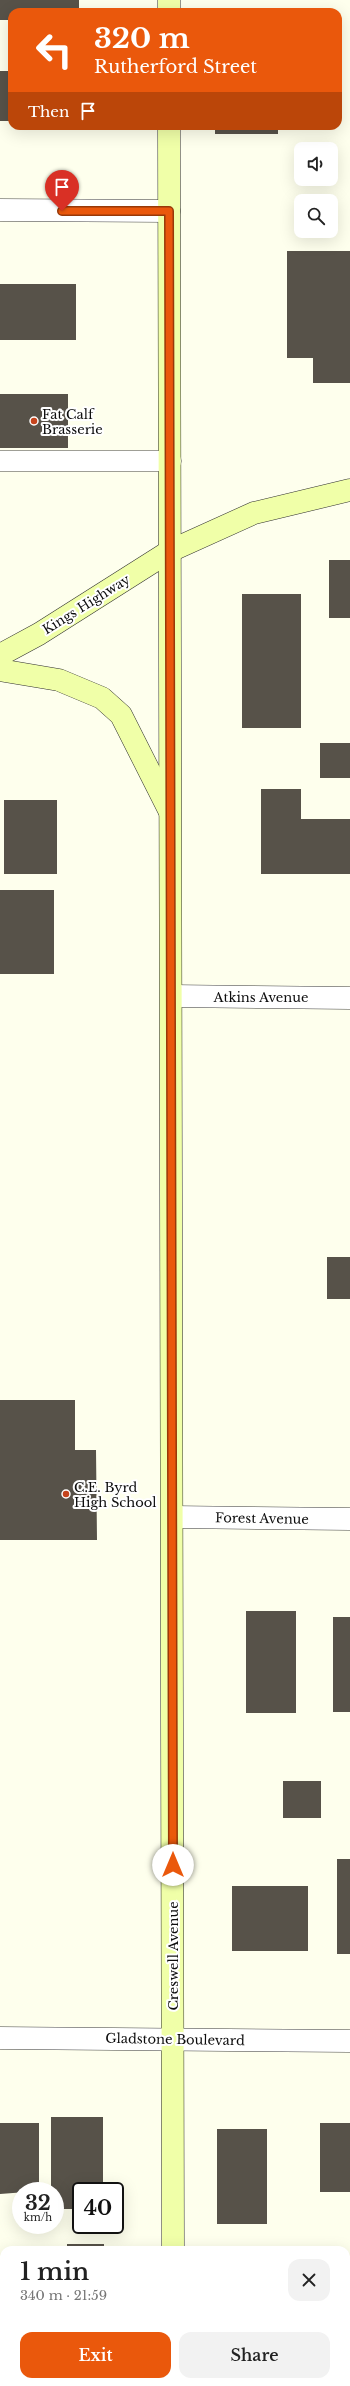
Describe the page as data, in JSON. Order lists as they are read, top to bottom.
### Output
{
  "streets": {
    "street": [
      "Kings Highway",
      "Atkins Avenue",
      "Forest Avenue",
      "Creswell Avenue",
      "Gladstone Boulevard"
    ]
  },
  "crossings": [
    ["Kings Highway", "Creswell Avenue"],
    ["Atkins Avenue", "Creswell Avenue"],
    ["Forest Avenue", "Creswell Avenue"],
    ["Creswell Avenue", "Gladstone Boulevard"]
  ],
  "places": ["Fat Calf Brasserie", "C.E. Byrd High School"],
  "page": {
    "turn": ["320 m", "Rutherford Street"],
    "then": "Then",
    "speed": "32 km/h",
    "limit": "40",
    "heading": ["1 min", "340 m · 21:59"],
    "buttons": ["Exit", "Share"]
  }
}
